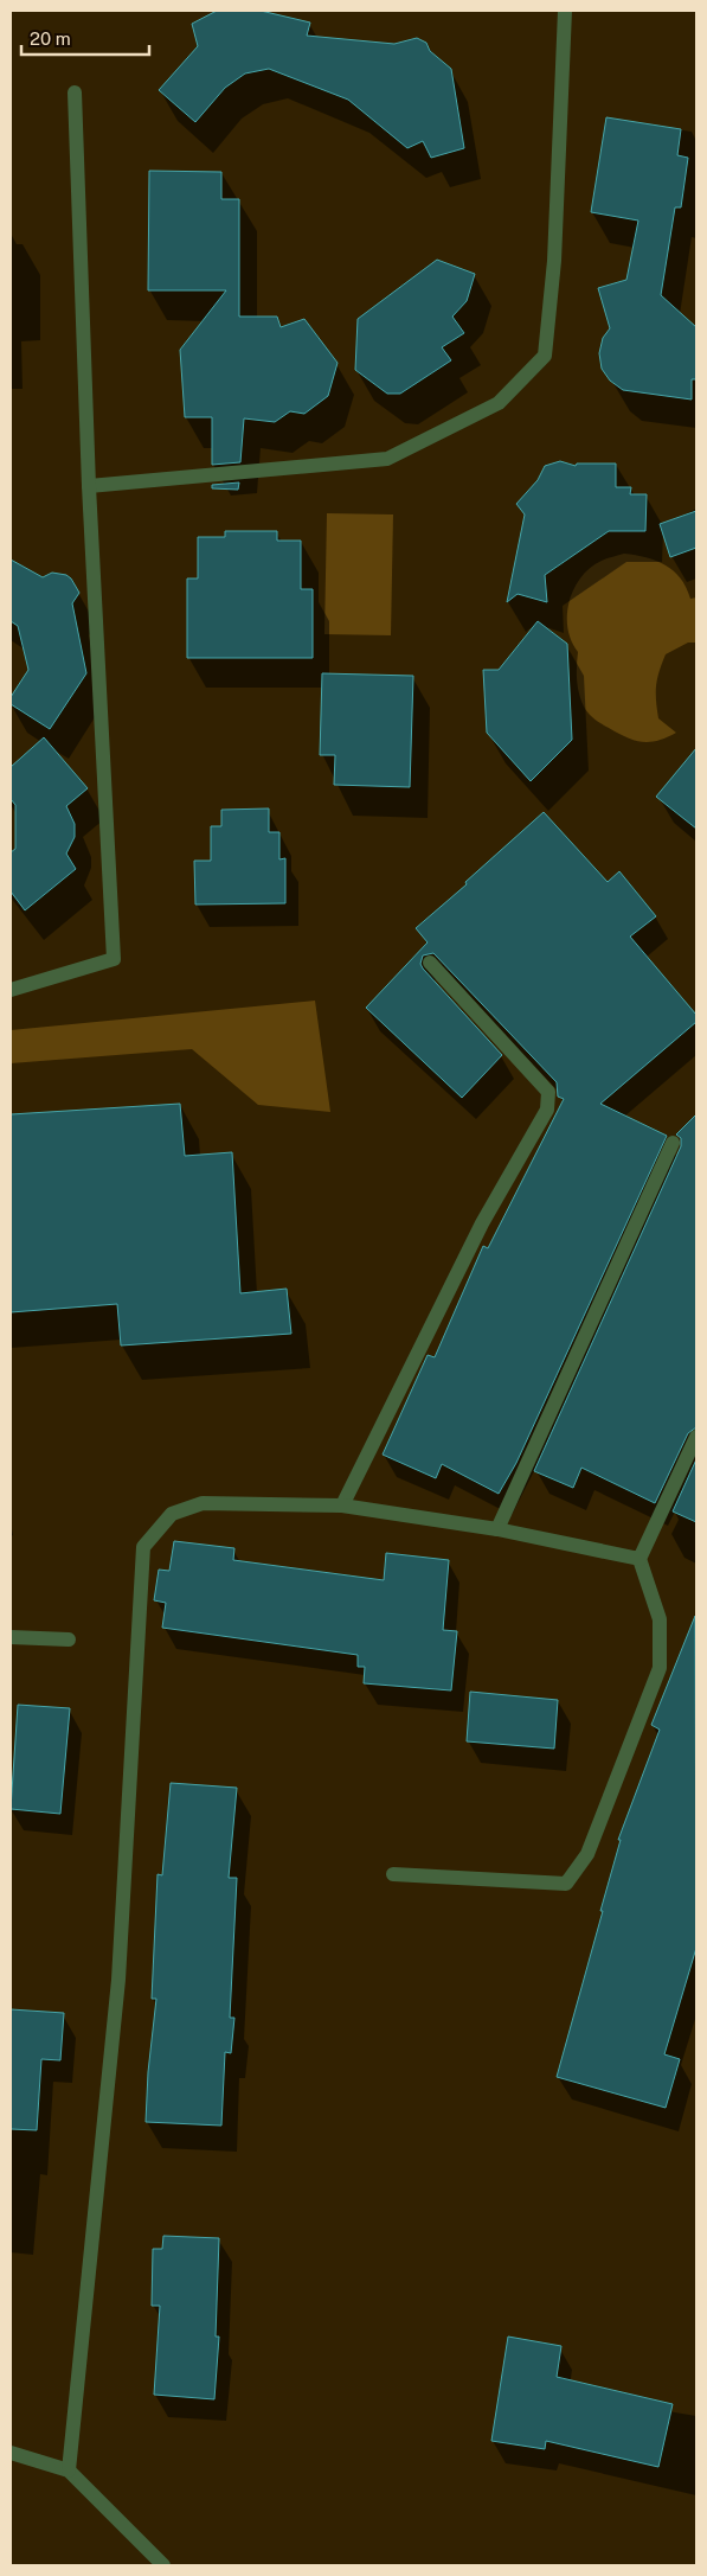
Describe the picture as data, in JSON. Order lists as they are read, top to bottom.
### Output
{
  "scale_bar": "20 m"
}
